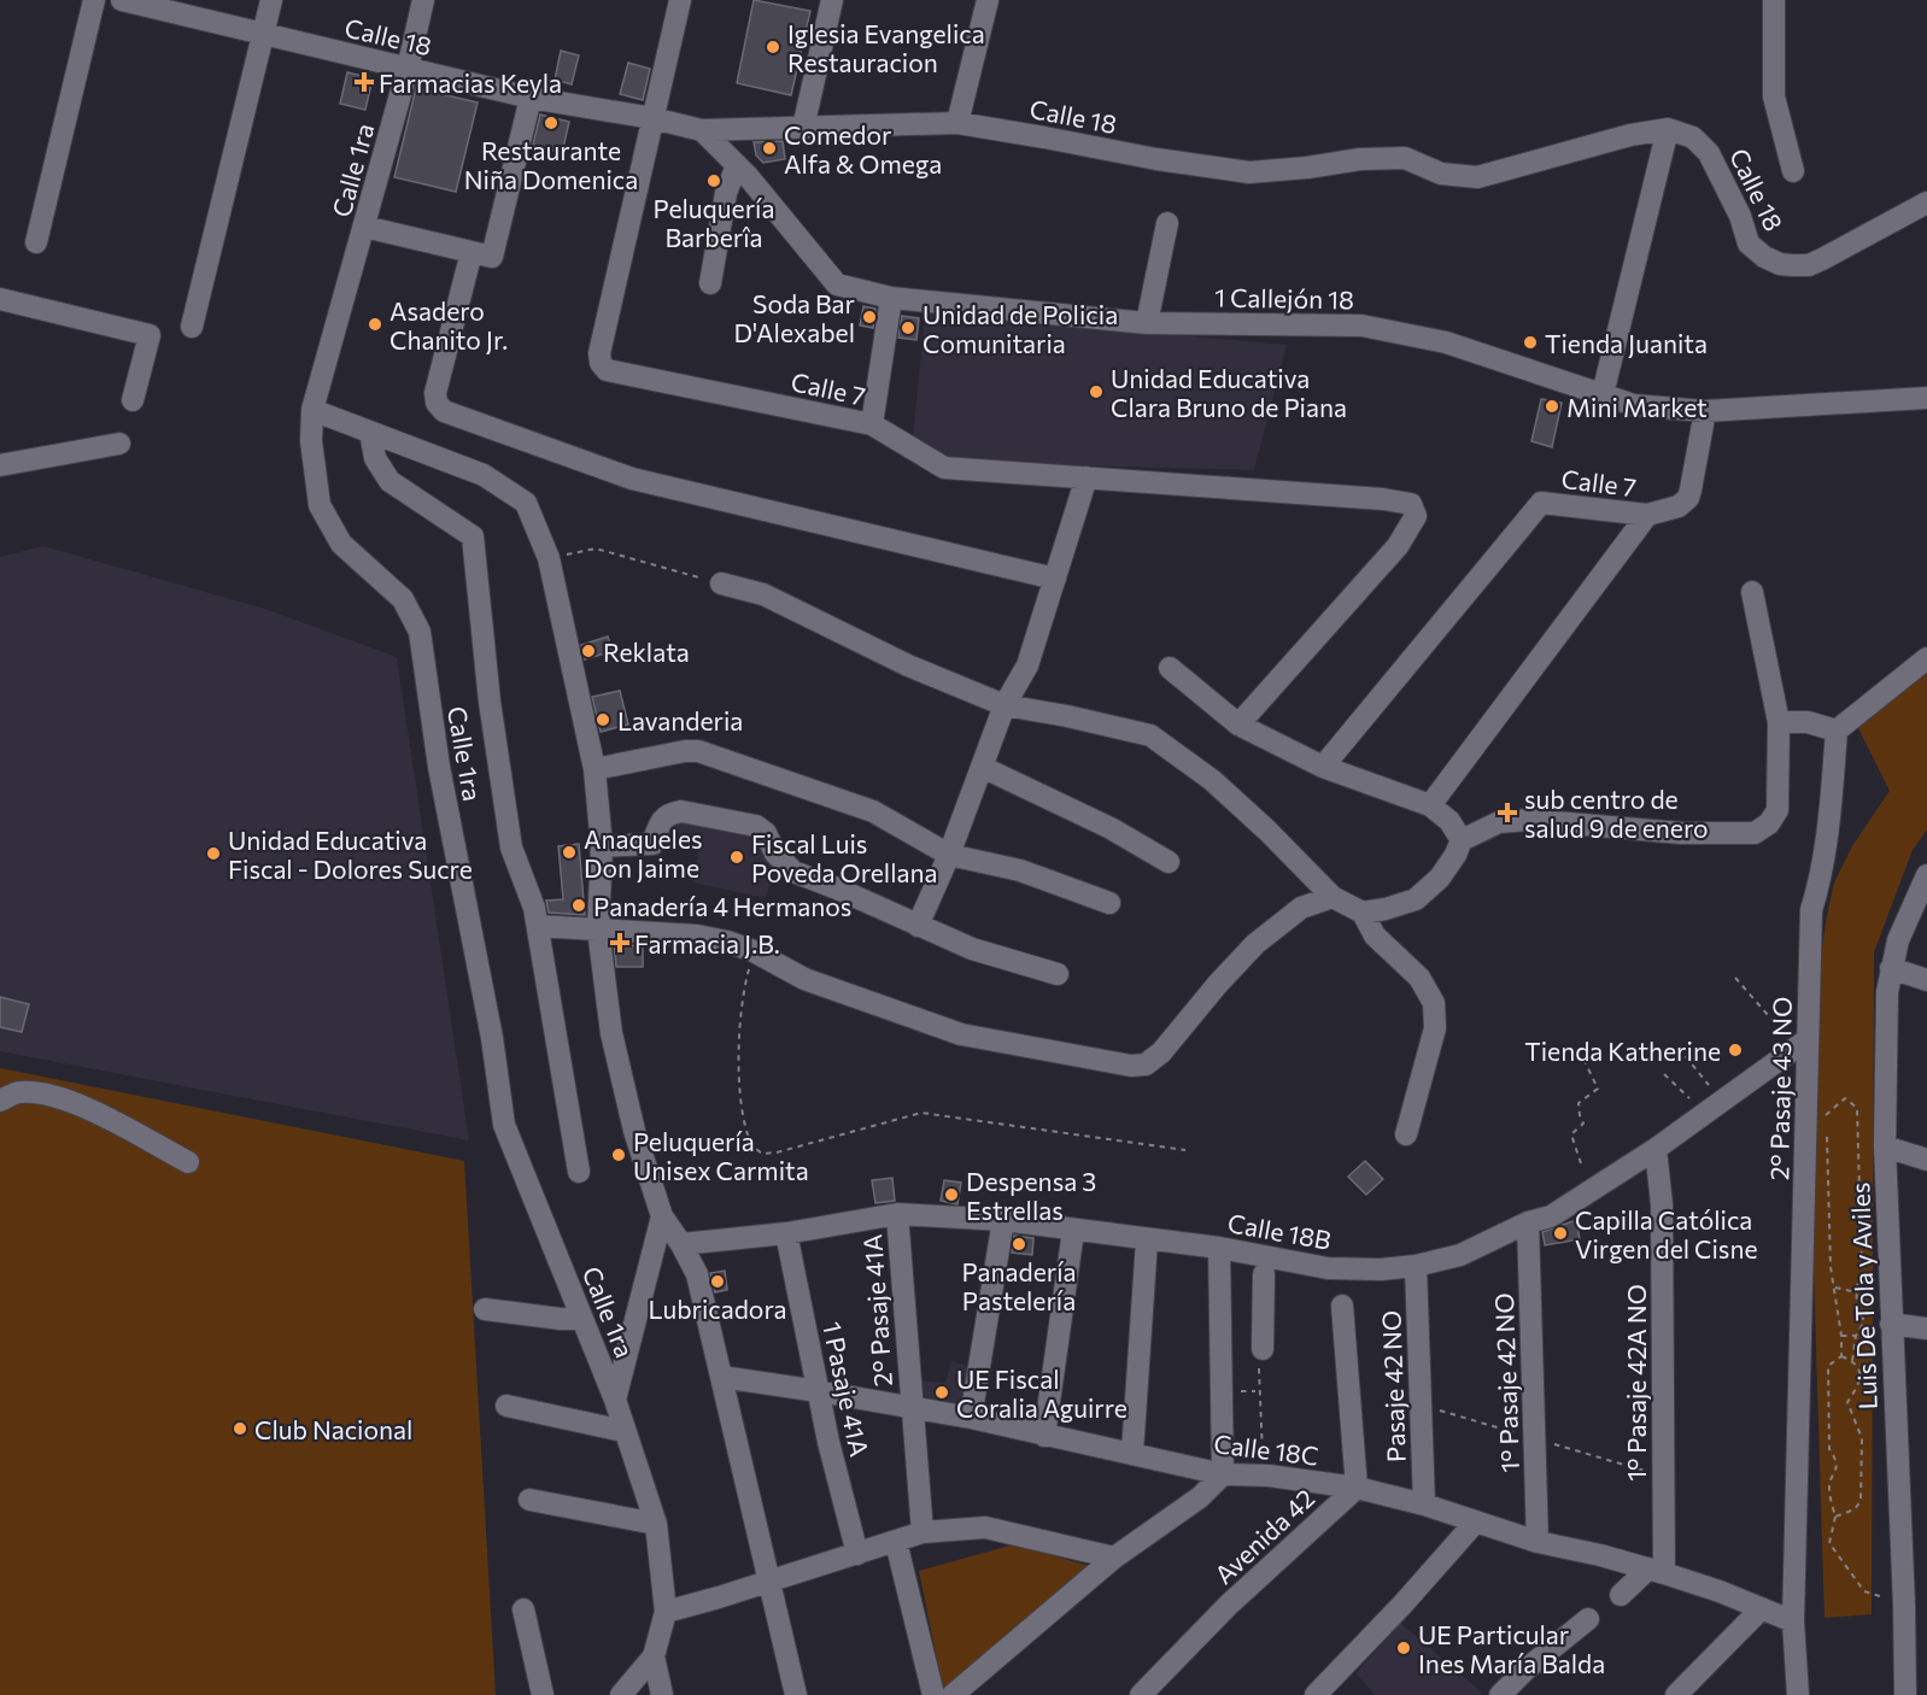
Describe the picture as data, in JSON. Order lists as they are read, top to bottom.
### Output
{
  "streets": {
    "street": [
      "Calle 18",
      "Calle 1ra",
      "1 Callejón 18",
      "Calle 7",
      "2° Pasaje 43 NO",
      "Calle 18B",
      "Luis De Tola y Aviles",
      "2° Pasaje 41A",
      "1° Pasaje 42 NO",
      "1° Pasaje 42A NO",
      "Pasaje 42 NO",
      "1 Pasaje 41A",
      "Calle 18C",
      "Avenida 42"
    ]
  },
  "crossings": [
    ["Calle 18", "Calle 1ra"],
    ["Calle 18", "1 Callejón 18"],
    ["Calle 18", "Calle 7"],
    ["1 Callejón 18", "Calle 7"],
    ["2° Pasaje 43 NO", "Calle 18B"],
    ["2° Pasaje 43 NO", "Calle 18C"],
    ["Calle 18B", "2° Pasaje 41A"],
    ["Calle 18B", "1° Pasaje 42 NO"],
    ["Calle 18B", "1° Pasaje 42A NO"],
    ["Calle 18B", "Pasaje 42 NO"],
    ["Calle 18B", "1 Pasaje 41A"],
    ["2° Pasaje 41A", "Calle 18C"],
    ["1° Pasaje 42 NO", "Calle 18C"],
    ["1° Pasaje 42A NO", "Calle 18C"],
    ["Pasaje 42 NO", "Calle 18C"],
    ["1 Pasaje 41A", "Calle 18C"],
    ["Calle 18C", "Avenida 42"]
  ],
  "places": {
    "other": [
      "Iglesia Evangelica Restauracion",
      "Restaurante Niña Domenica",
      "Comedor Alfa & Omega",
      "Peluquería Barberîa",
      "Soda Bar D'Alexabel",
      "Asadero Chanito Jr.",
      "Unidad de Policia Comunitaria",
      "Tienda Juanita",
      "Unidad Educativa Clara Bruno de Piana",
      "Mini Market",
      "Reklata",
      "Lavanderia",
      "Anaqueles Don Jaime",
      "Unidad Educativa Fiscal - Dolores Sucre",
      "Fiscal Luis Poveda Orellana",
      "Panadería 4 Hermanos",
      "Tienda Katherine",
      "Peluquería Unisex Carmita",
      "Despensa 3 Estrellas",
      "Capilla Católica Virgen del Cisne",
      "Panadería Pastelería",
      "Lubricadora",
      "UE Fiscal Coralia Aguirre",
      "Club Nacional",
      "UE Particular Ines María Balda"
    ],
    "health": ["Farmacias Keyla", "sub centro de salud 9 de enero", "Farmacia J.B."]
  }
}
